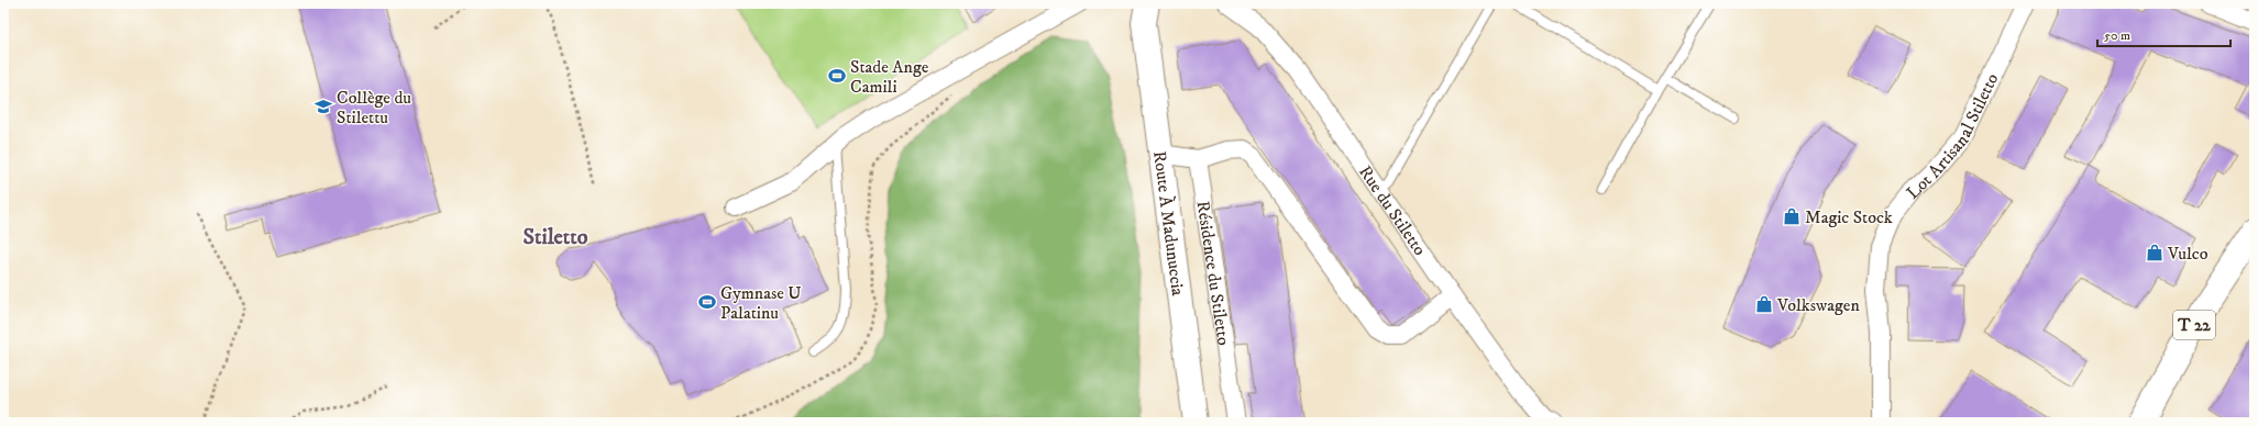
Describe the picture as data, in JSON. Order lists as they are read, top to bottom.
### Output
{
  "streets": {
    "main road": ["Route À Madunuccia", "T 22"],
    "street": ["Lot Artisanal Stiletto", "Rue du Stiletto", "Résidence du Stiletto"]
  },
  "districts": ["Stiletto"],
  "places": {
    "sports": ["Stade Ange Camili", "Gymnase U Palatinu"],
    "school or university": ["Collège du Stilettu"],
    "shop": ["Magic Stock", "Vulco", "Volkswagen"]
  },
  "scale_bar": "50 m"
}
